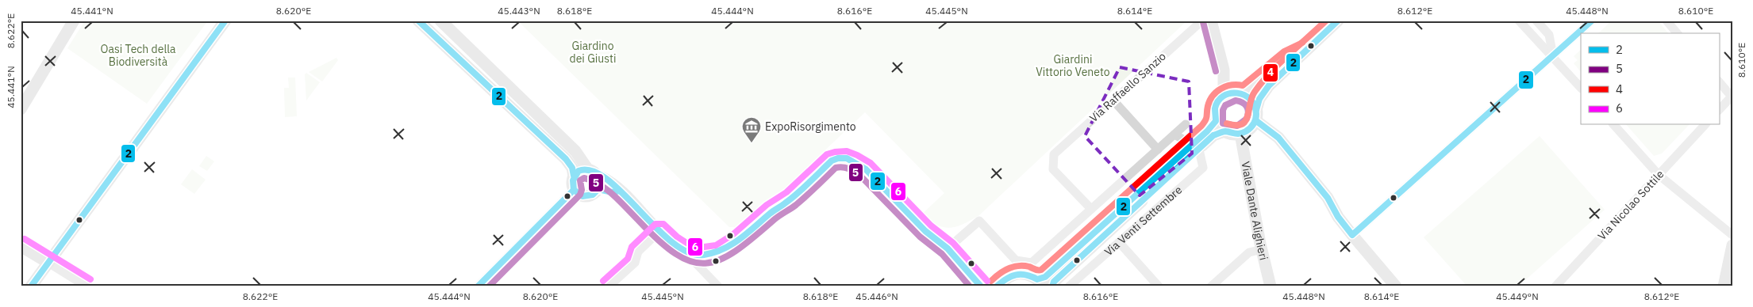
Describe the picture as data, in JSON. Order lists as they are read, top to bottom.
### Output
{
  "streets": {
    "street": [
      "Via Raffaello Sanzio",
      "Via Nicolao Sottile",
      "Viale Dante Alighieri",
      "Via Venti Settembre"
    ]
  },
  "crossings": [
    ["Viale Dante Alighieri", "Via Venti Settembre"]
  ],
  "parks": ["Giardino dei Giusti", "Oasi Tech della Biodiversità", "Giardini Vittorio Veneto"],
  "places": {
    "museum": ["ExpoRisorgimento"]
  },
  "lines": [
    "transit line 2",
    "transit line 4",
    "transit line 5",
    "transit line 6"
  ],
  "legend": [
    "2",
    "5",
    "4",
    "6"
  ],
  "coordinates": [
    "45.441°N",
    "8.620°E",
    "45.443°N",
    "8.618°E",
    "45.444°N",
    "8.616°E",
    "45.445°N",
    "8.614°E",
    "8.612°E",
    "45.448°N",
    "8.610°E",
    "8.622°E",
    "45.446°N",
    "45.449°N"
  ]
}
